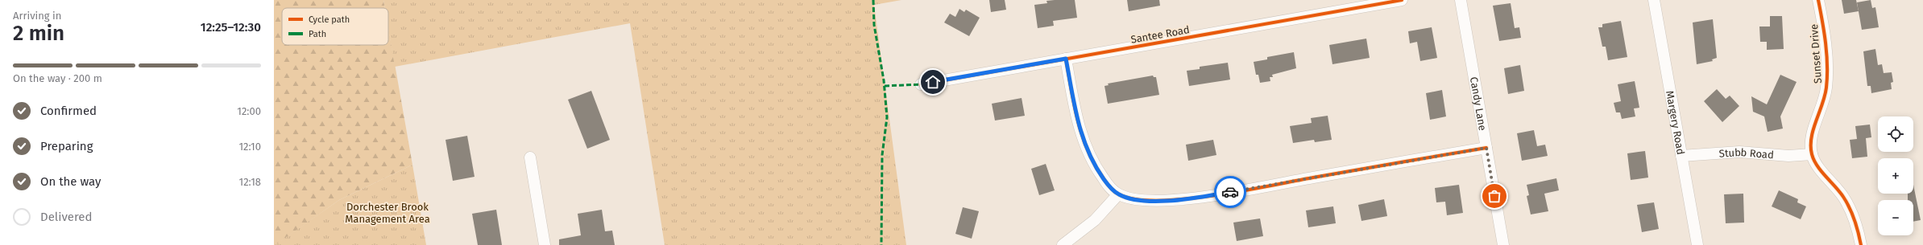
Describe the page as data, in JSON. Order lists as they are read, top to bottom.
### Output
{
  "streets": {
    "street": [
      "Santee Road",
      "Sunset Drive",
      "Candy Lane",
      "Margery Road",
      "Stubb Road"
    ]
  },
  "crossings": [
    ["Sunset Drive", "Stubb Road"],
    ["Margery Road", "Stubb Road"]
  ],
  "parks": ["Dorchester Brook Management Area"],
  "legend": ["Cycle path", "Path"],
  "page": {
    "heading": ["2 min", "Arriving in", "12:25–12:30"],
    "bar": "On the way · 200 m",
    "list": [
      ["Confirmed", "12:00"],
      ["Preparing", "12:10"],
      ["On the way", "12:18"],
      "Delivered"
    ],
    "map_buttons": ["+", "−"]
  }
}
